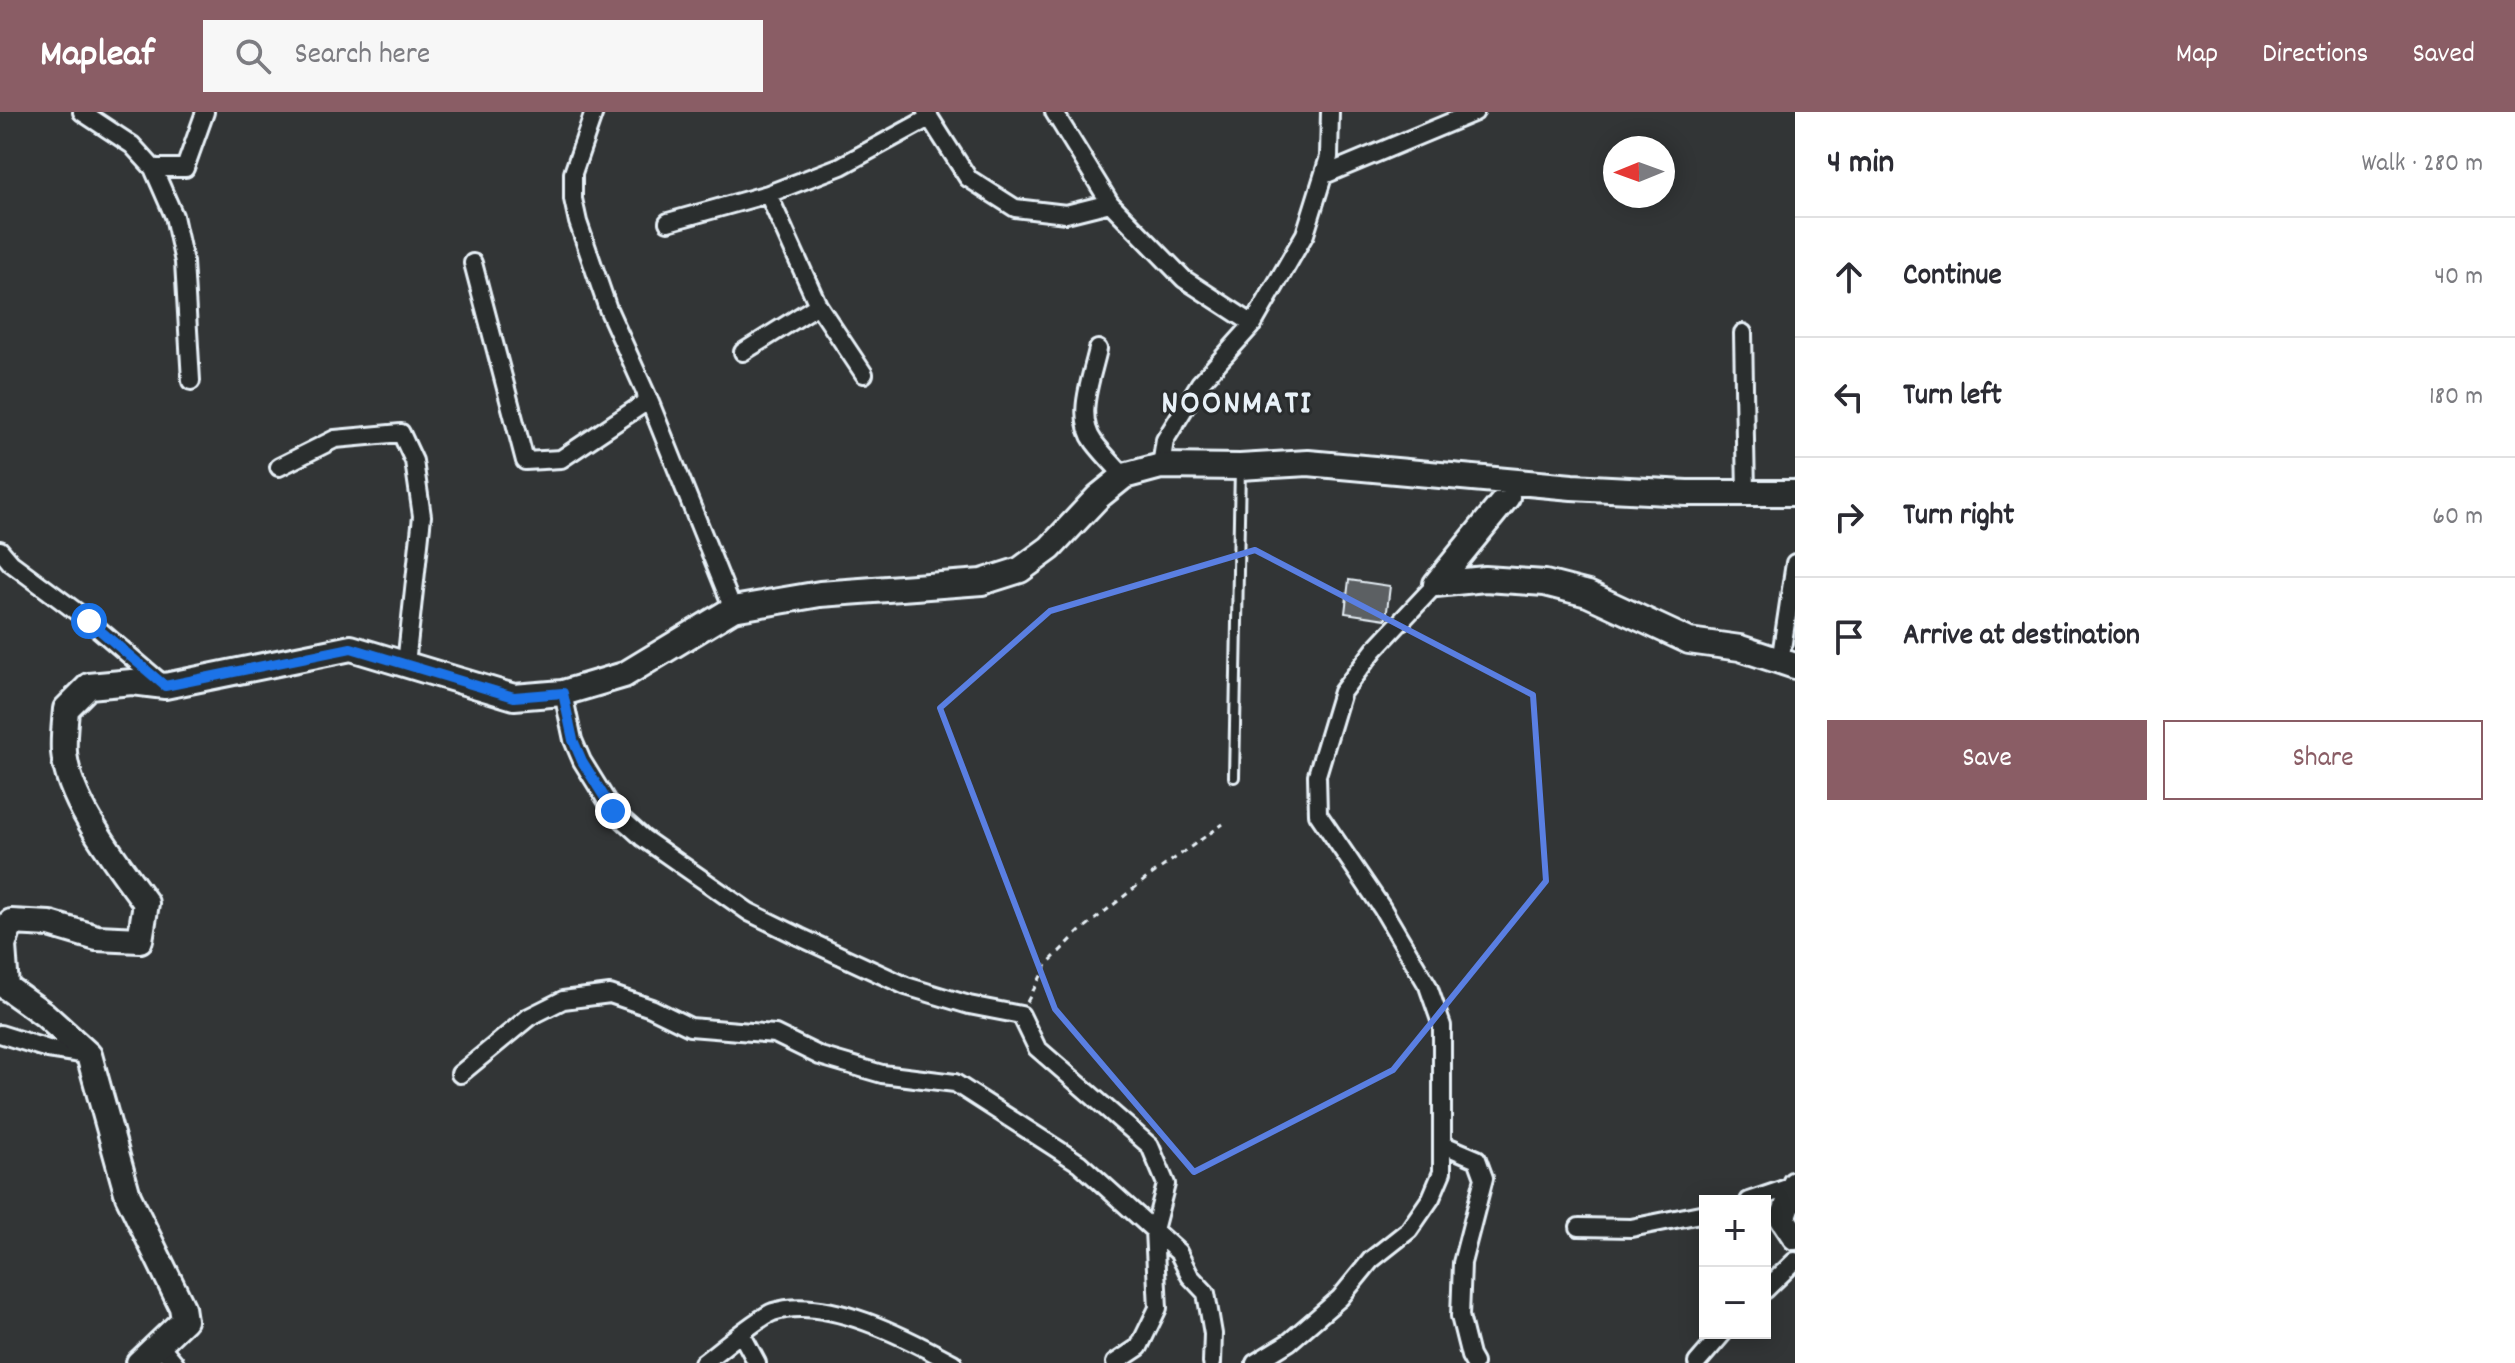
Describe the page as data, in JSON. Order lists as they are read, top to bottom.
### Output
{
  "districts": ["NOONMATI"],
  "north": "left",
  "page": {
    "header": "Mapleaf",
    "search": "Search here",
    "nav": ["Map", "Directions", "Saved"],
    "heading": ["4 min", "Walk · 280 m"],
    "list": [
      ["Continue", "40 m"],
      ["Turn left", "180 m"],
      ["Turn right", "60 m"],
      "Arrive at destination"
    ],
    "buttons": ["Save", "Share"],
    "map_buttons": ["+", "−"]
  }
}
